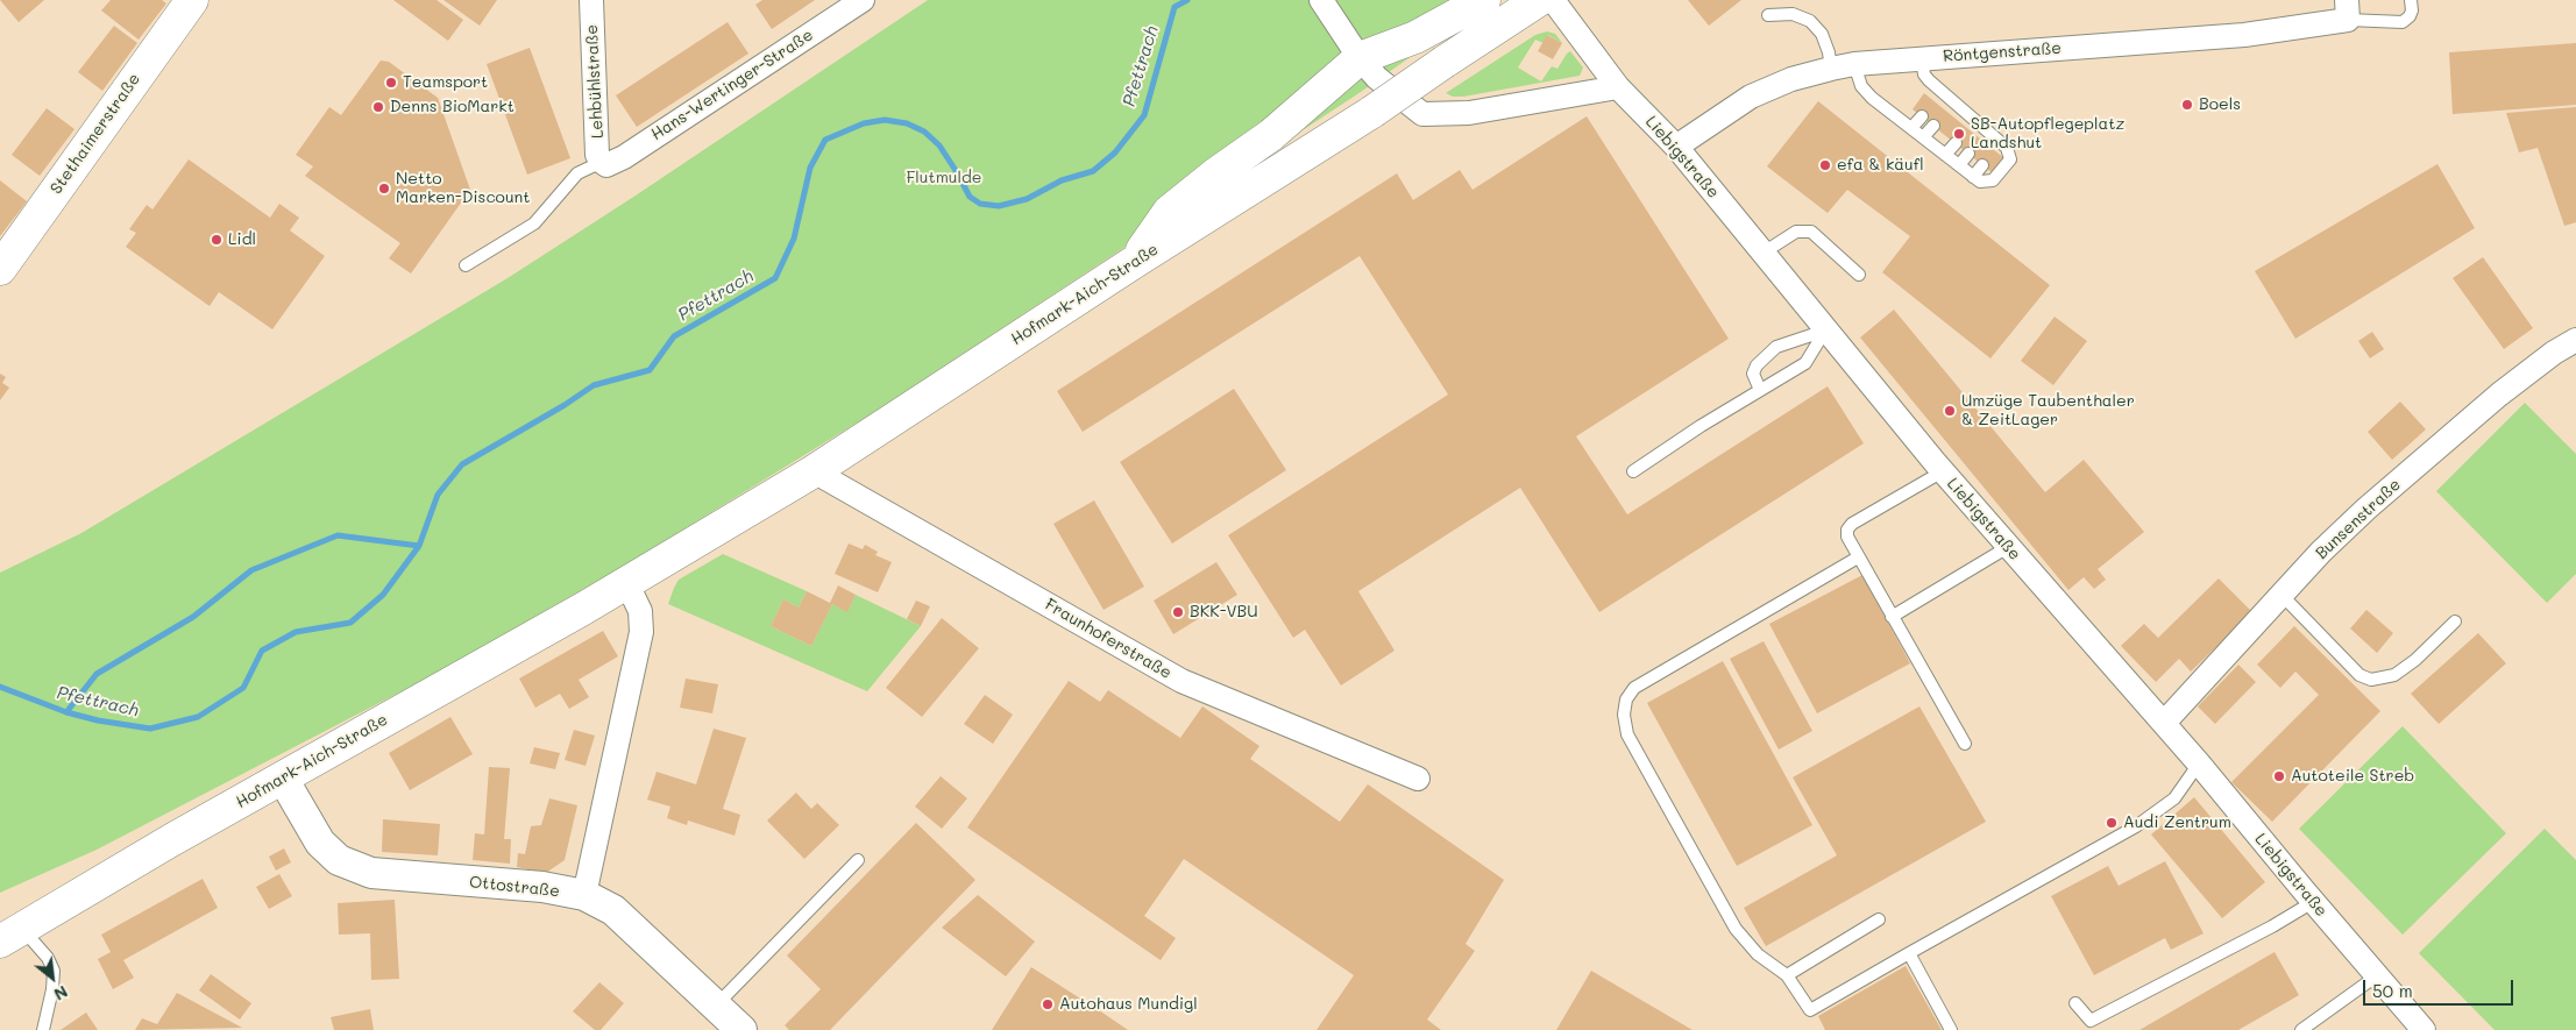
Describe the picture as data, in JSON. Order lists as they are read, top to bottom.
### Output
{
  "streets": {
    "main road": ["Stethaimerstraße", "Hofmark-Aich-Straße"],
    "street": [
      "Röntgenstraße",
      "Lehbühlstraße",
      "Hans-Wertinger-Straße",
      "Liebigstraße",
      "Bunsenstraße",
      "Fraunhoferstraße",
      "Ottostraße"
    ]
  },
  "crossings": [
    ["Röntgenstraße", "Liebigstraße"],
    ["Lehbühlstraße", "Hans-Wertinger-Straße"],
    ["Liebigstraße", "Bunsenstraße"],
    ["Hofmark-Aich-Straße", "Fraunhoferstraße"],
    ["Hofmark-Aich-Straße", "Ottostraße"]
  ],
  "water": ["Pfettrach"],
  "parks": ["Flutmulde"],
  "places": [
    "Teamsport",
    "Boels",
    "Denns BioMarkt",
    "SB-Autopflegeplatz Landshut",
    "efa & käufl",
    "Netto Marken-Discount",
    "Lidl",
    "Umzüge Taubenthaler & ZeitLager",
    "BKK-VBU",
    "Autoteile Streb",
    "Audi Zentrum",
    "Autohaus Mundigl"
  ],
  "scale_bar": "50 m",
  "north": "bottom right"
}
